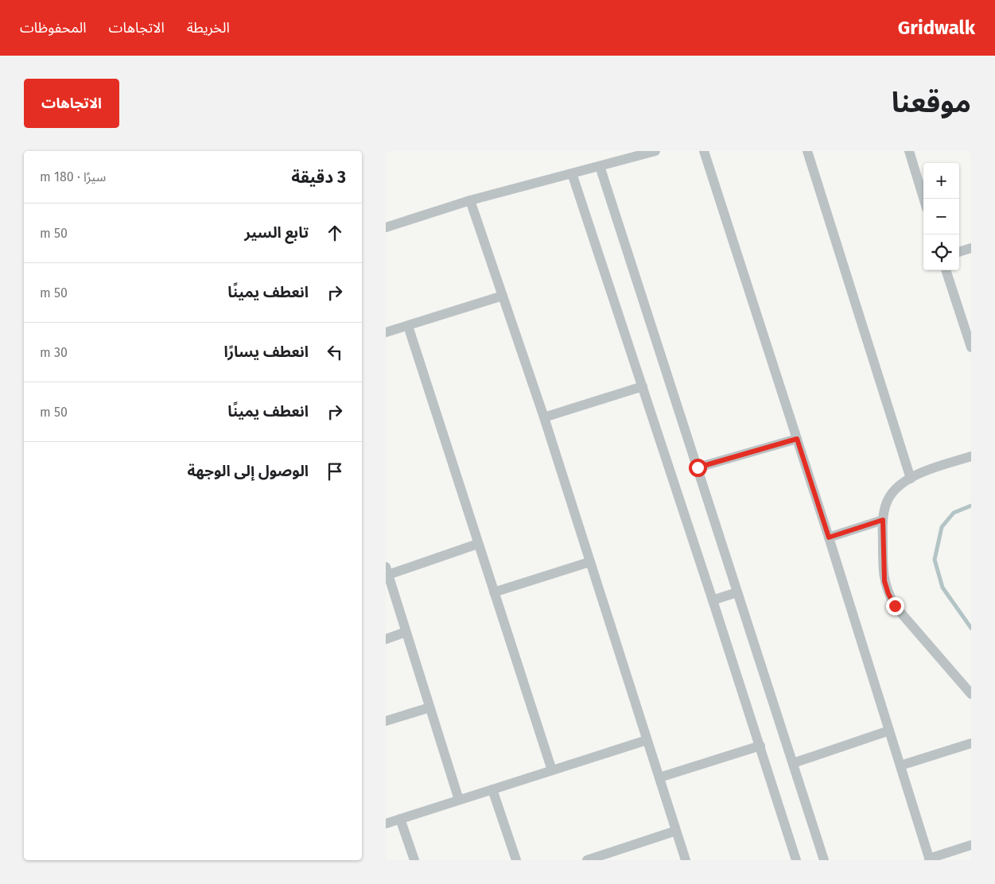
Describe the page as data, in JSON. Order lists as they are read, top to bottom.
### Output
{
  "page": {
    "header": "Gridwalk",
    "nav": ["الخريطة", "الاتجاهات", "المحفوظات"],
    "title": "موقعنا",
    "buttons": "الاتجاهات",
    "heading": ["3 دقيقة", "سيرًا · 180 m"],
    "map_buttons": ["+", "−"],
    "list": [
      ["تابع السير", "50 m"],
      ["انعطف يمينًا", "50 m"],
      ["انعطف يسارًا", "30 m"],
      ["انعطف يمينًا", "50 m"],
      "الوصول إلى الوجهة"
    ]
  }
}
